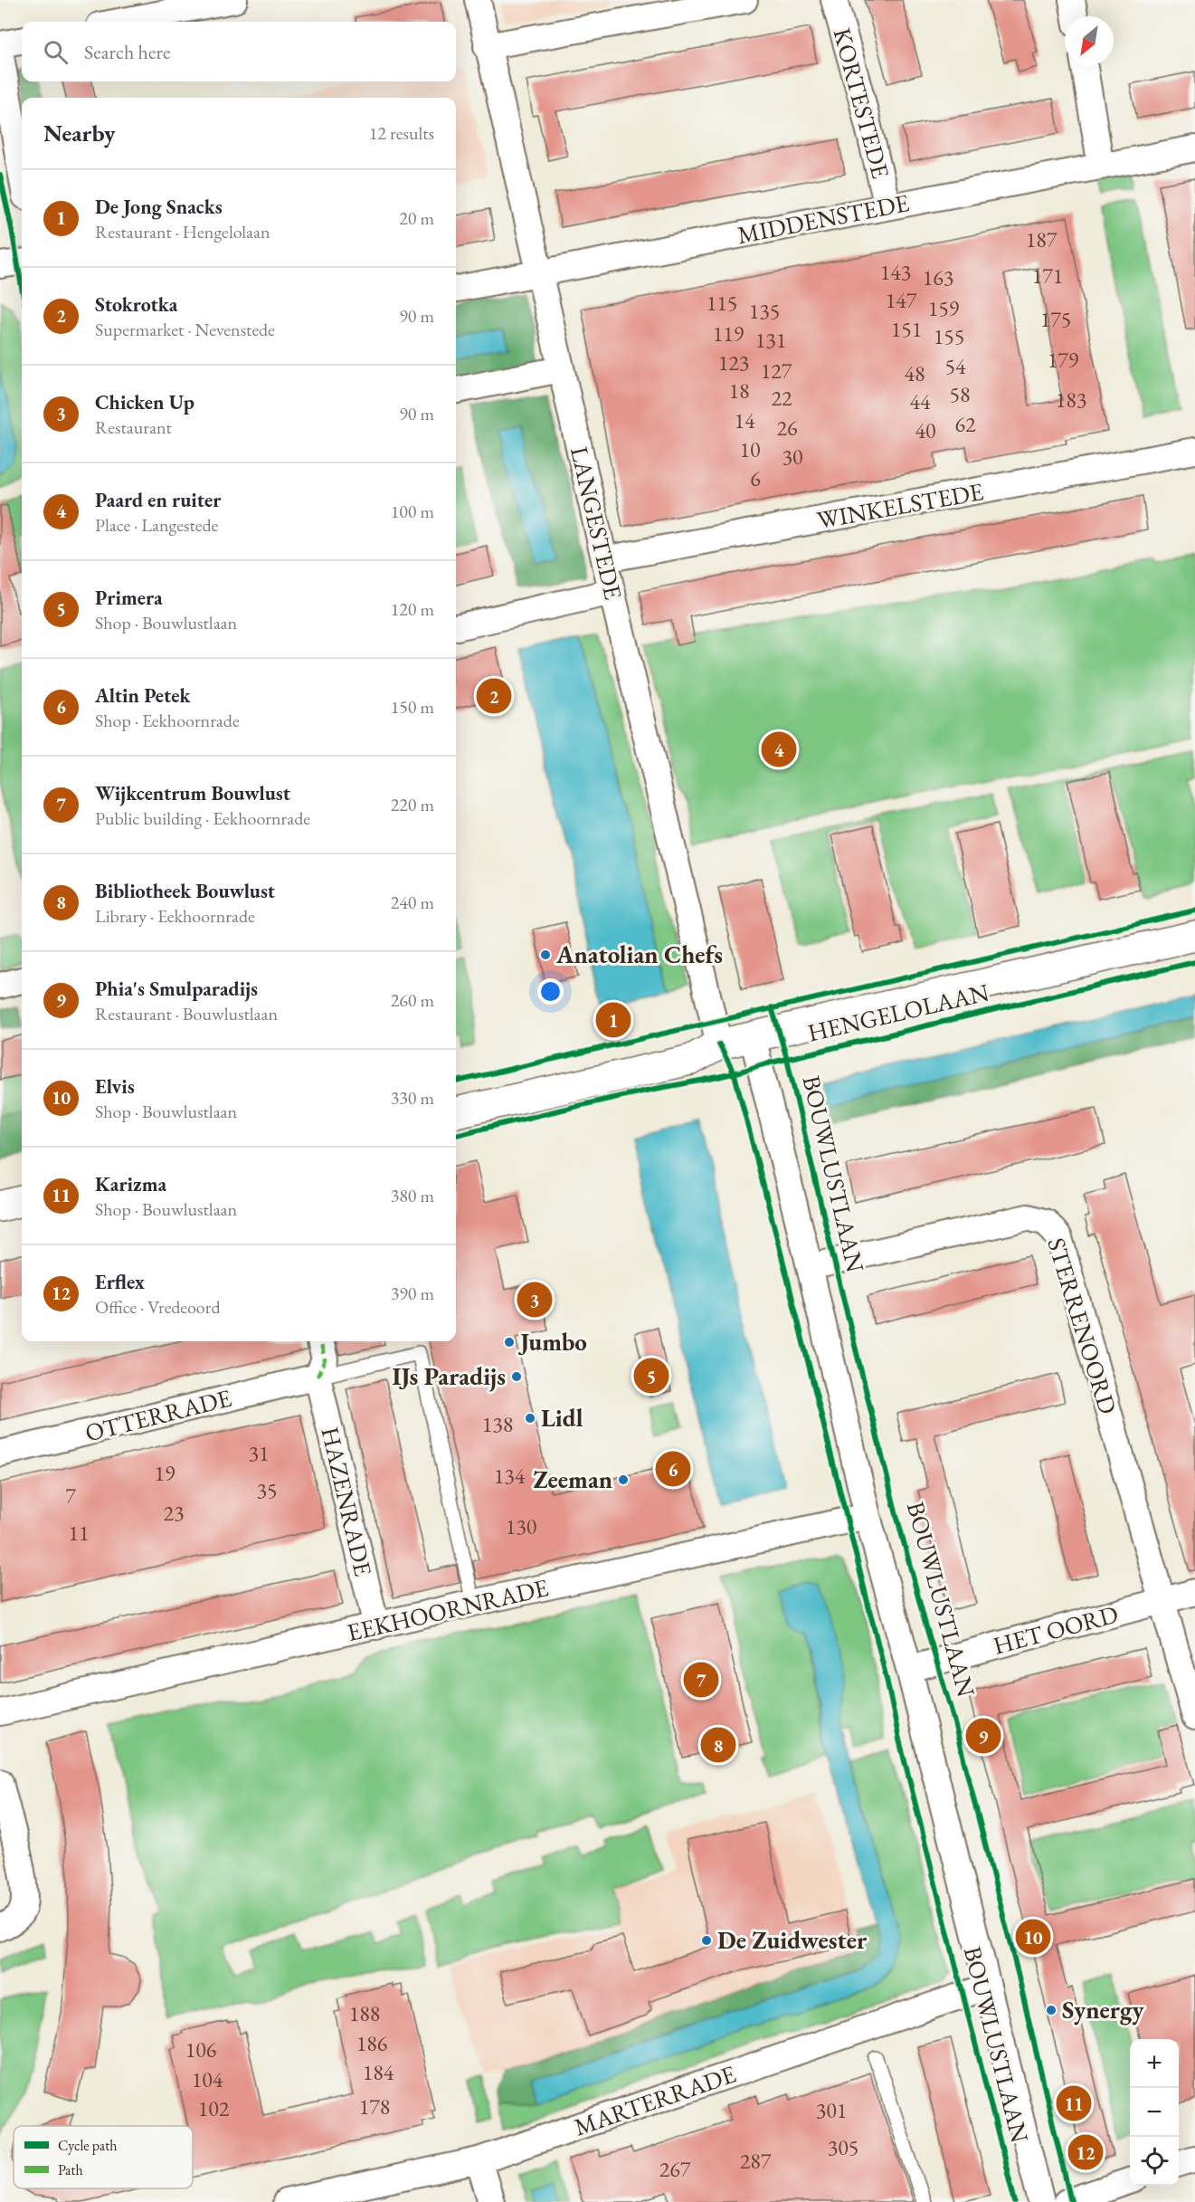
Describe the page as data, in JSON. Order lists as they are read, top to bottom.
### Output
{
  "streets": {
    "street": [
      "KORTESTEDE",
      "MIDDENSTEDE",
      "WINKELSTEDE",
      "LANGESTEDE",
      "HENGELOLAAN",
      "BOUWLUSTLAAN",
      "STERRENOORD",
      "OTTERRADE",
      "HAZENRADE",
      "EEKHOORNRADE",
      "HET OORD",
      "MARTERRADE"
    ]
  },
  "crossings": [
    ["KORTESTEDE", "MIDDENSTEDE"],
    ["MIDDENSTEDE", "LANGESTEDE"],
    ["WINKELSTEDE", "LANGESTEDE"],
    ["LANGESTEDE", "HENGELOLAAN"],
    ["HENGELOLAAN", "BOUWLUSTLAAN"],
    ["BOUWLUSTLAAN", "STERRENOORD"],
    ["BOUWLUSTLAAN", "EEKHOORNRADE"],
    ["BOUWLUSTLAAN", "HET OORD"],
    ["BOUWLUSTLAAN", "MARTERRADE"],
    ["STERRENOORD", "HET OORD"],
    ["OTTERRADE", "HAZENRADE"],
    ["HAZENRADE", "EEKHOORNRADE"]
  ],
  "places": [
    "Anatolian Chefs",
    "Jumbo",
    "IJs Paradijs",
    "Lidl",
    "Zeeman",
    "De Zuidwester",
    "Synergy"
  ],
  "house_numbers": [
    "187",
    "143",
    "171",
    "163",
    "147",
    "115",
    "159",
    "135",
    "175",
    "151",
    "119",
    "155",
    "131",
    "179",
    "123",
    "54",
    "127",
    "48",
    "18",
    "58",
    "22",
    "183",
    "44",
    "14",
    "62",
    "26",
    "40",
    "10",
    "30",
    "6",
    "138",
    "31",
    "19",
    "134",
    "35",
    "7",
    "23",
    "130",
    "11",
    "188",
    "186",
    "106",
    "184",
    "104",
    "178",
    "102",
    "301",
    "305",
    "287",
    "267"
  ],
  "legend": ["Cycle path", "Path"],
  "north": "bottom left",
  "page": {
    "search": "Search here",
    "heading": ["Nearby", "12 results"],
    "list": [
      {
        "mark": "1",
        "name": "De Jong Snacks",
        "note": "Restaurant · Hengelolaan",
        "value": "20 m"
      },
      {
        "mark": "2",
        "name": "Stokrotka",
        "note": "Supermarket · Nevenstede",
        "value": "90 m"
      },
      {
        "mark": "3",
        "name": "Chicken Up",
        "note": "Restaurant",
        "value": "90 m"
      },
      {
        "mark": "4",
        "name": "Paard en ruiter",
        "note": "Place · Langestede",
        "value": "100 m"
      },
      {
        "mark": "5",
        "name": "Primera",
        "note": "Shop · Bouwlustlaan",
        "value": "120 m"
      },
      {
        "mark": "6",
        "name": "Altin Petek",
        "note": "Shop · Eekhoornrade",
        "value": "150 m"
      },
      {
        "mark": "7",
        "name": "Wijkcentrum Bouwlust",
        "note": "Public building · Eekhoornrade",
        "value": "220 m"
      },
      {
        "mark": "8",
        "name": "Bibliotheek Bouwlust",
        "note": "Library · Eekhoornrade",
        "value": "240 m"
      },
      {
        "mark": "9",
        "name": "Phia's Smulparadijs",
        "note": "Restaurant · Bouwlustlaan",
        "value": "260 m"
      },
      {
        "mark": "10",
        "name": "Elvis",
        "note": "Shop · Bouwlustlaan",
        "value": "330 m"
      },
      {
        "mark": "11",
        "name": "Karizma",
        "note": "Shop · Bouwlustlaan",
        "value": "380 m"
      },
      {
        "mark": "12",
        "name": "Erflex",
        "note": "Office · Vredeoord",
        "value": "390 m"
      }
    ],
    "pins": [
      "2",
      "4",
      "1",
      "3",
      "5",
      "6",
      "7",
      "9",
      "8",
      "10",
      "11",
      "12"
    ],
    "map_buttons": ["+", "−"]
  }
}
